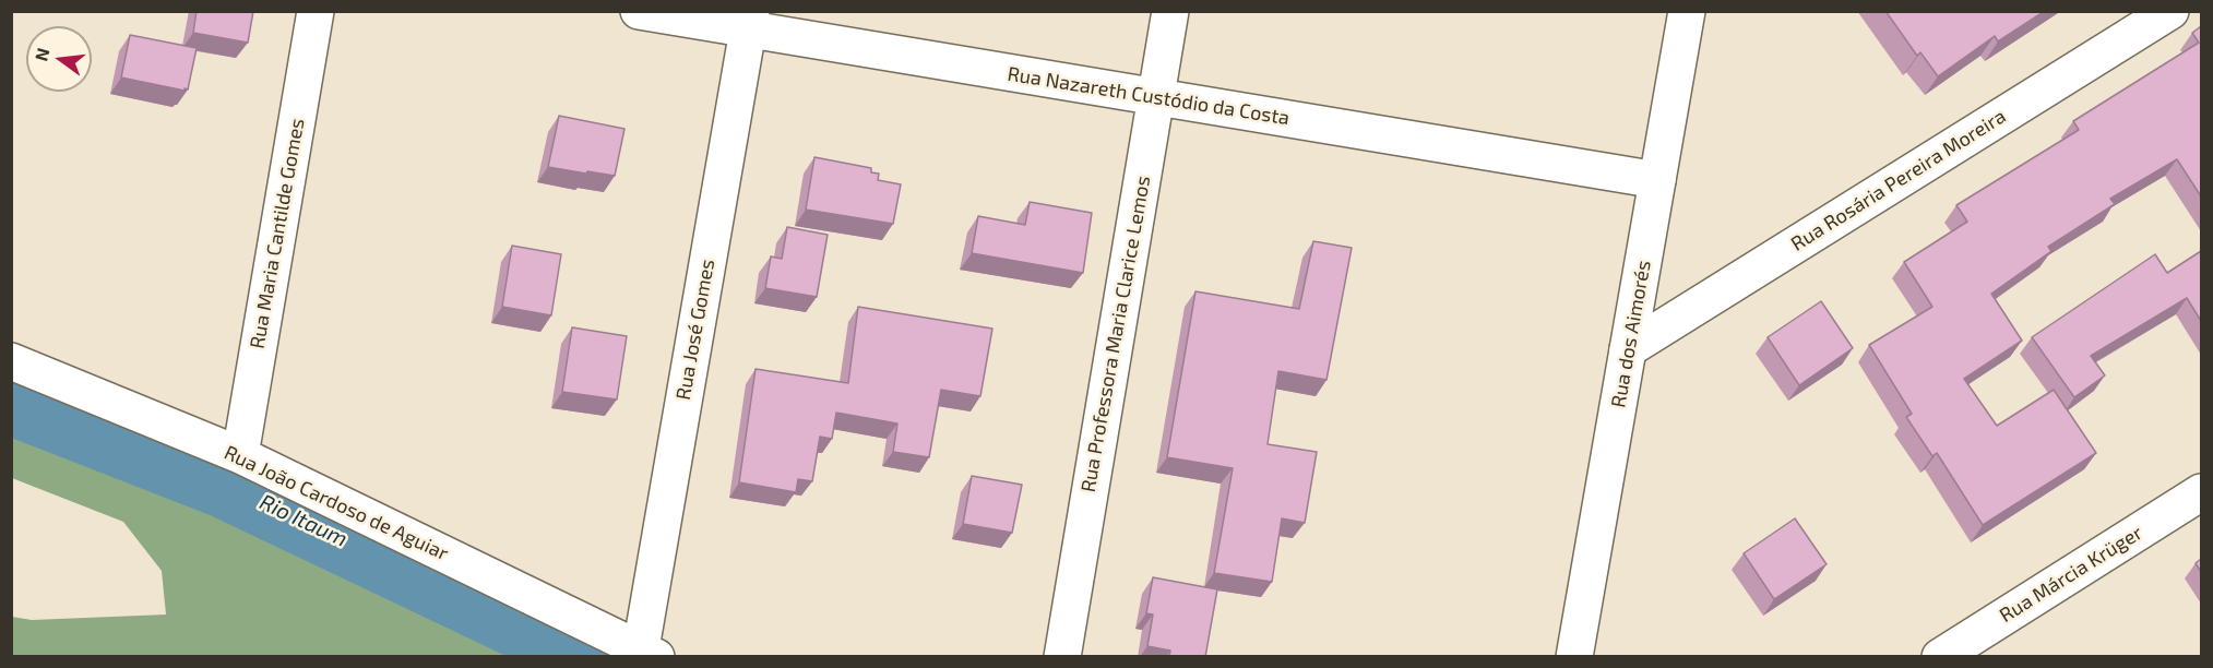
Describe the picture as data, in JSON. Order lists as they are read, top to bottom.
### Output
{
  "streets": {
    "street": [
      "Rua Nazareth Custódio da Costa",
      "Rua Rosária Pereira Moreira",
      "Rua Maria Cantilde Gomes",
      "Rua José Gomes",
      "Rua Professora Maria Clarice Lemos",
      "Rua dos Aimorés",
      "Rua João Cardoso de Aguiar",
      "Rua Márcia Krüger"
    ]
  },
  "crossings": [
    ["Rua Nazareth Custódio da Costa", "Rua José Gomes"],
    ["Rua Nazareth Custódio da Costa", "Rua Professora Maria Clarice Lemos"],
    ["Rua Nazareth Custódio da Costa", "Rua dos Aimorés"],
    ["Rua Rosária Pereira Moreira", "Rua dos Aimorés"],
    ["Rua Maria Cantilde Gomes", "Rua João Cardoso de Aguiar"],
    ["Rua José Gomes", "Rua João Cardoso de Aguiar"]
  ],
  "water": ["Rio Itaum"],
  "north": "left"
}
